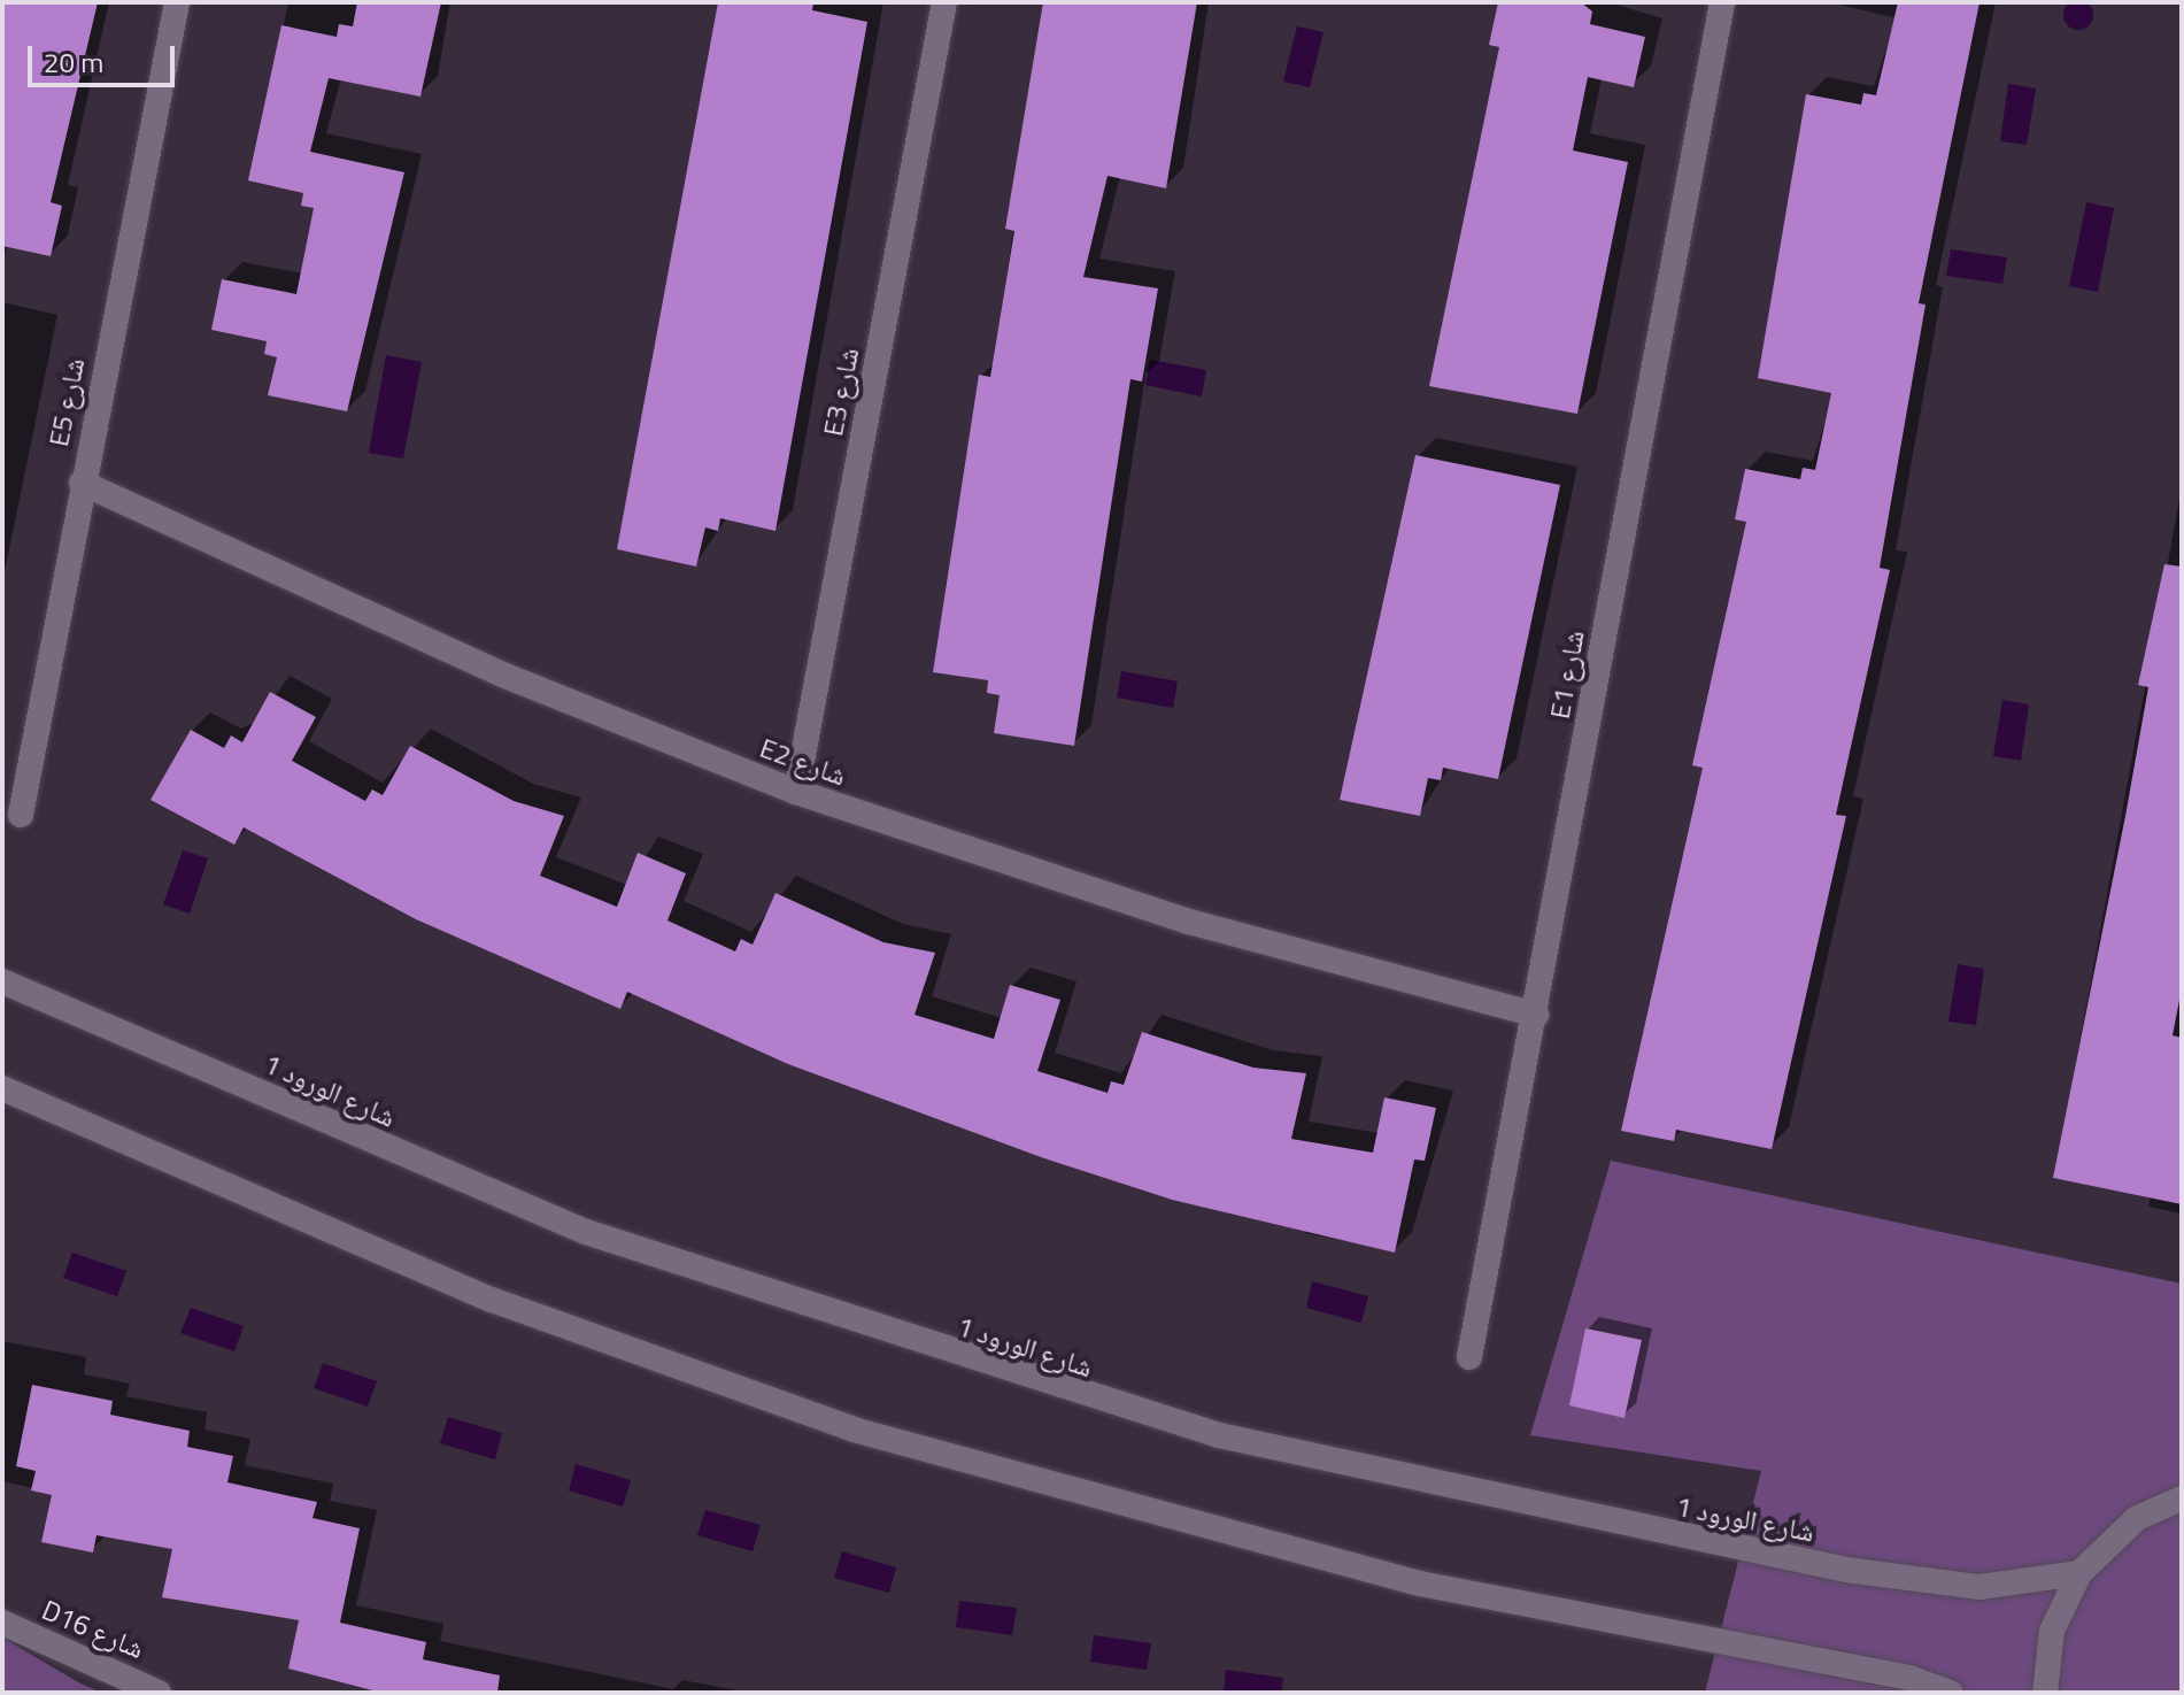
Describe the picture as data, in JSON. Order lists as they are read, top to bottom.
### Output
{
  "streets": {
    "street": [
      "E3 شارع",
      "E5 شارع",
      "E1 شارع",
      "E2 شارع",
      "شارع الورود 1",
      "D16 شارع"
    ]
  },
  "crossings": [
    ["E3 شارع", "E2 شارع"],
    ["E5 شارع", "E2 شارع"],
    ["E1 شارع", "E2 شارع"]
  ],
  "scale_bar": "20 m"
}
